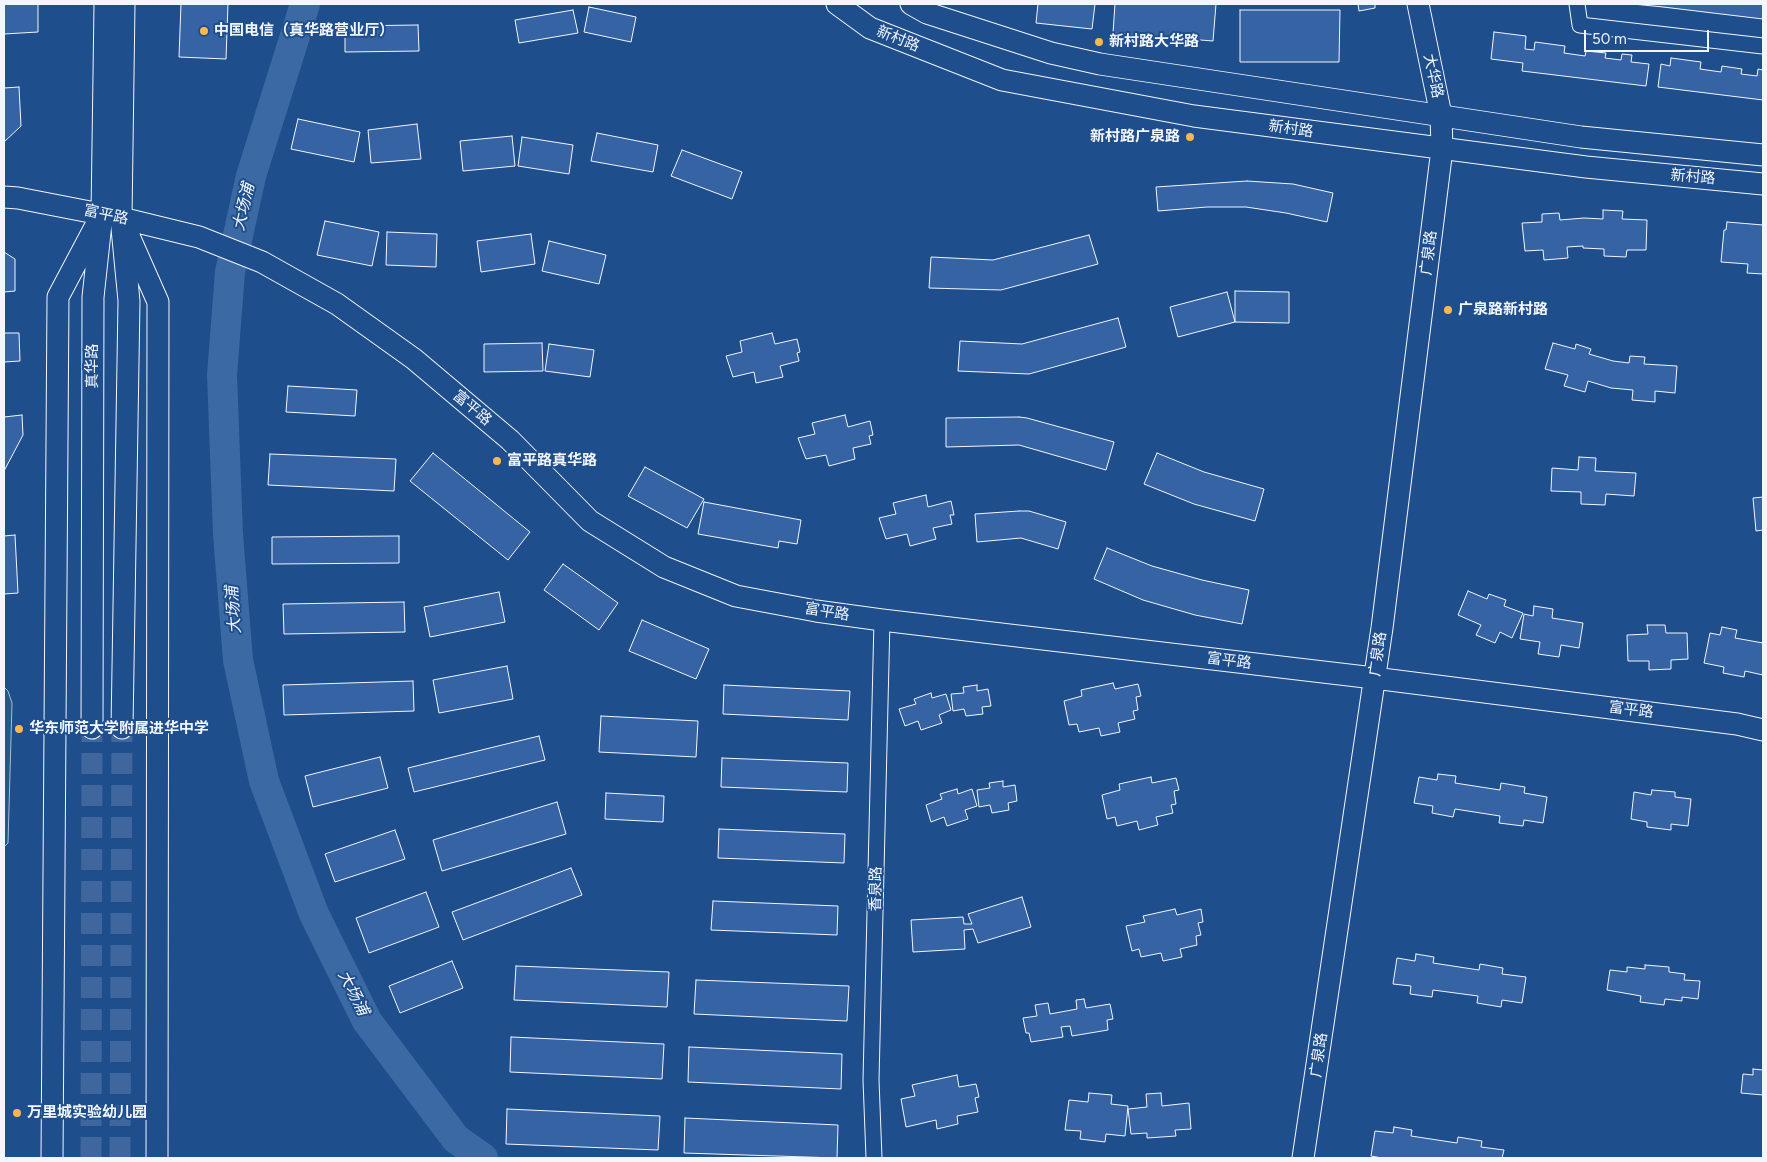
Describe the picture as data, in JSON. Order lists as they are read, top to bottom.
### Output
{
  "streets": {
    "main road": [
      "新村路",
      "大华路",
      "富平路",
      "广泉路",
      "真华路"
    ],
    "street": ["香泉路"]
  },
  "crossings": [
    ["新村路", "大华路"],
    ["新村路", "广泉路"],
    ["大华路", "广泉路"],
    ["富平路", "广泉路"],
    ["富平路", "真华路"],
    ["富平路", "香泉路"]
  ],
  "water": ["大场浦"],
  "places": [
    "中国电信（真华路营业厅）",
    "新村路大华路",
    "新村路广泉路",
    "广泉路新村路",
    "富平路真华路",
    "华东师范大学附属进华中学",
    "万里城实验幼儿园"
  ],
  "scale_bar": "50 m"
}
